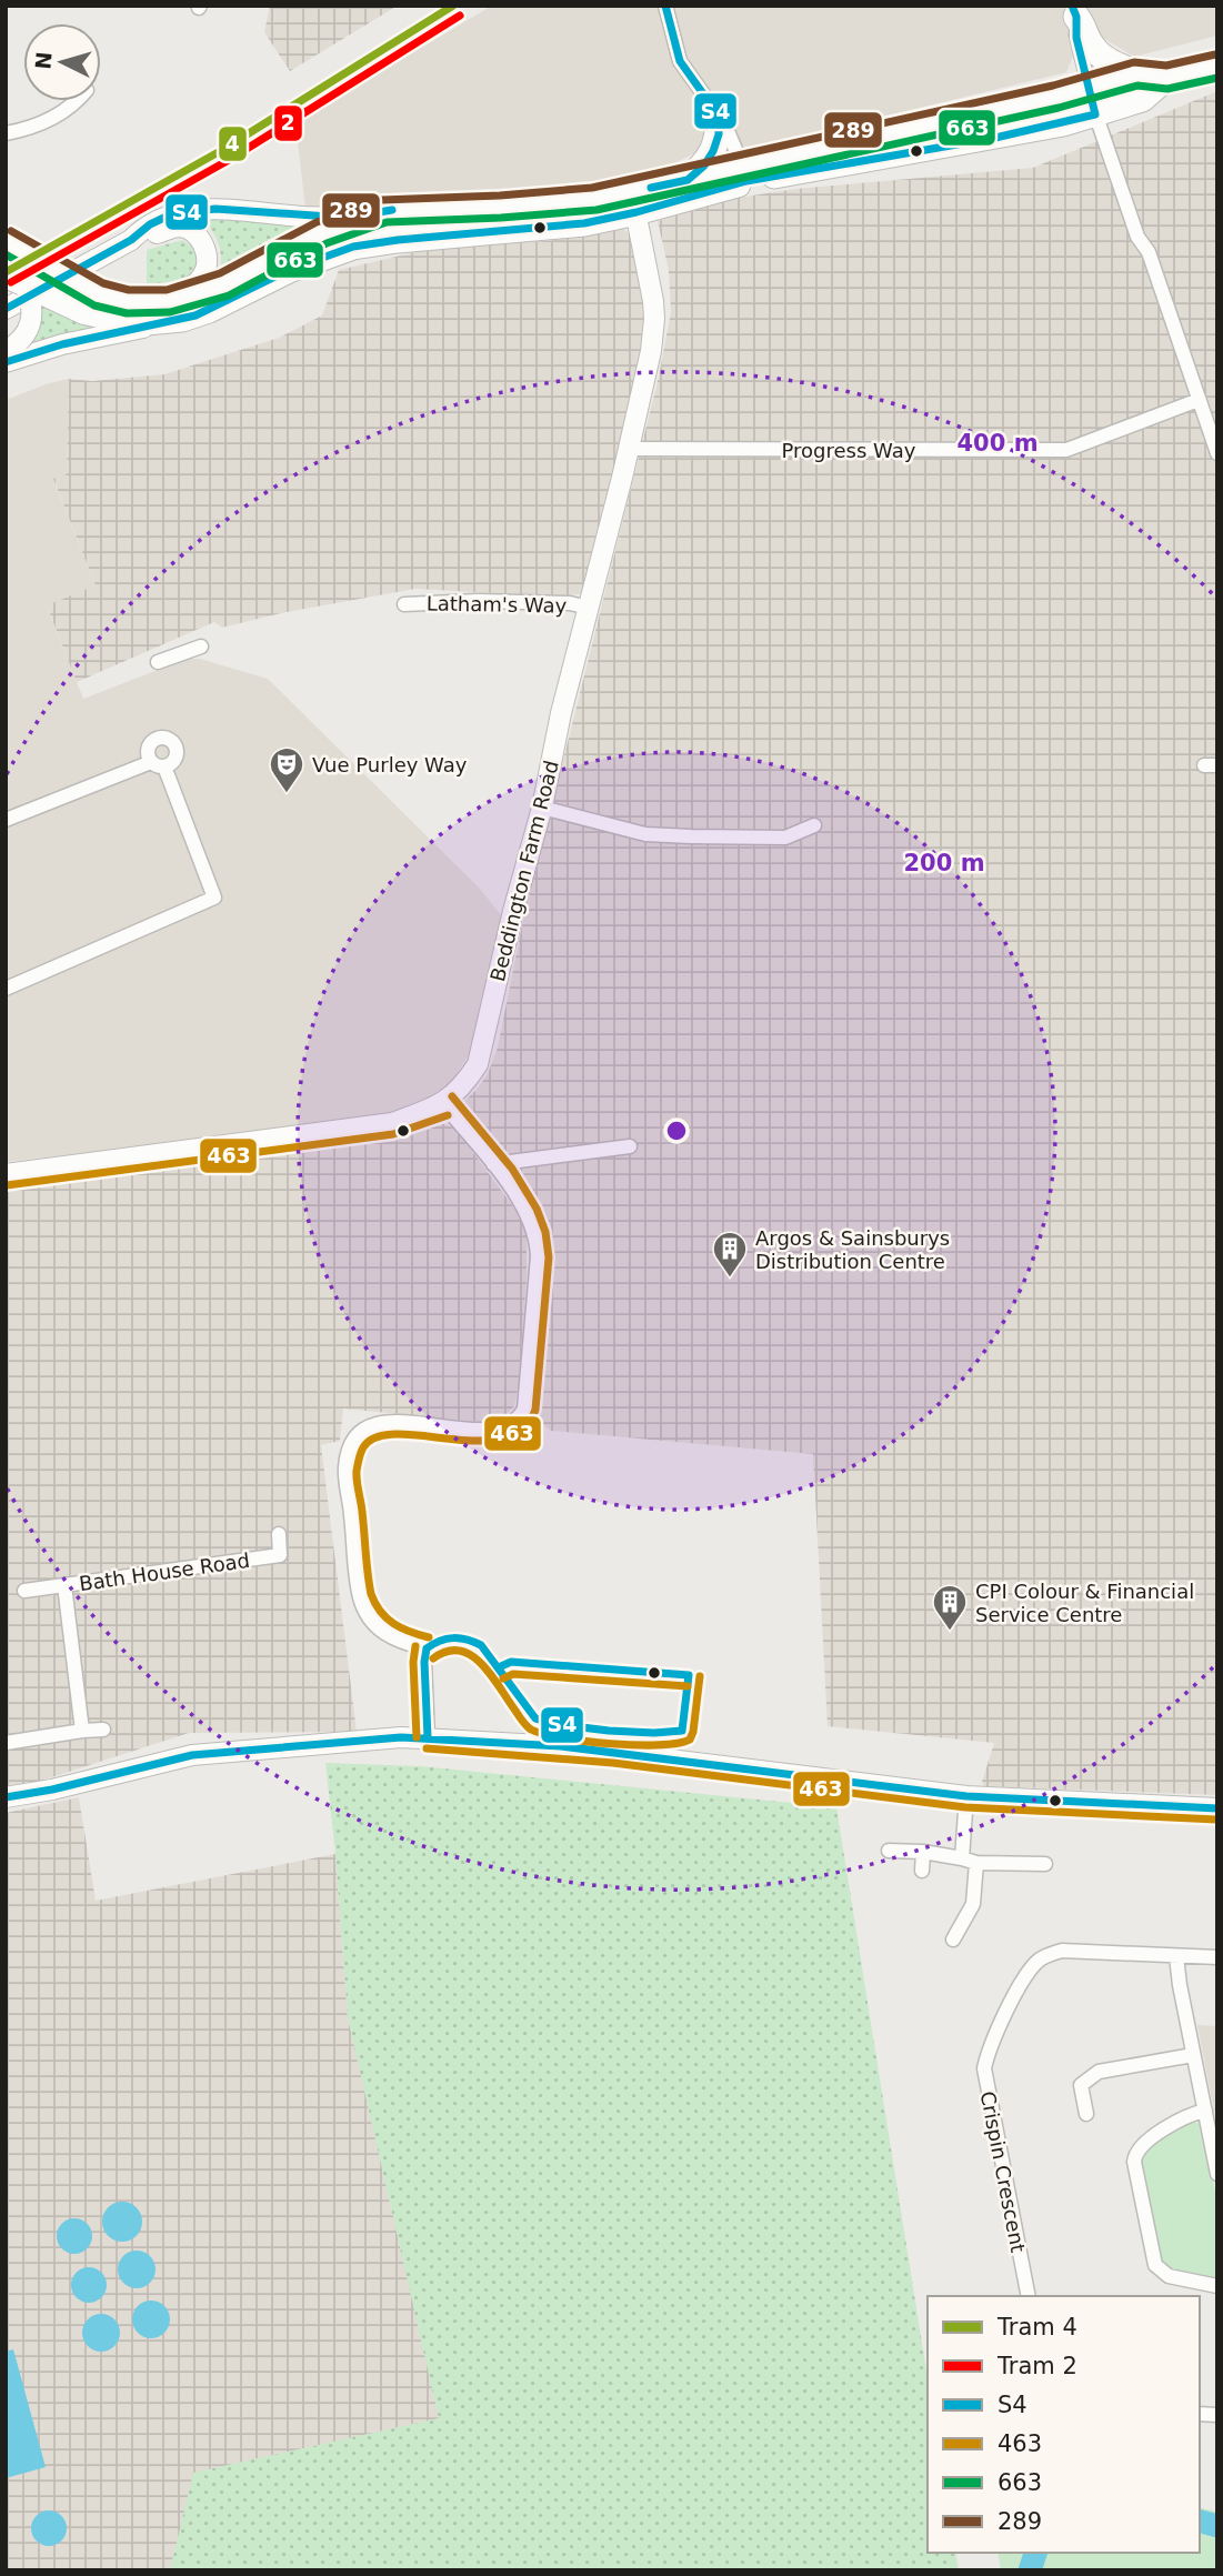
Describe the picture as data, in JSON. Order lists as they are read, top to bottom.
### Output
{
  "streets": {
    "street": [
      "Progress Way",
      "Latham's Way",
      "Beddington Farm Road",
      "Bath House Road",
      "Crispin Crescent"
    ]
  },
  "crossings": [
    ["Progress Way", "Beddington Farm Road"],
    ["Latham's Way", "Beddington Farm Road"]
  ],
  "places": {
    "theatre": ["Vue Purley Way"],
    "building": ["Argos & Sainsburys Distribution Centre", "CPI Colour & Financial Service Centre"]
  },
  "lines": [
    "tram line 4",
    "transit line S4",
    "tram line 2",
    "transit line 289",
    "transit line 663",
    "transit line 463"
  ],
  "legend": [
    "Tram 4",
    "Tram 2",
    "S4",
    "463",
    "663",
    "289"
  ],
  "north": "left",
  "rings": ["400 m", "200 m"]
}
